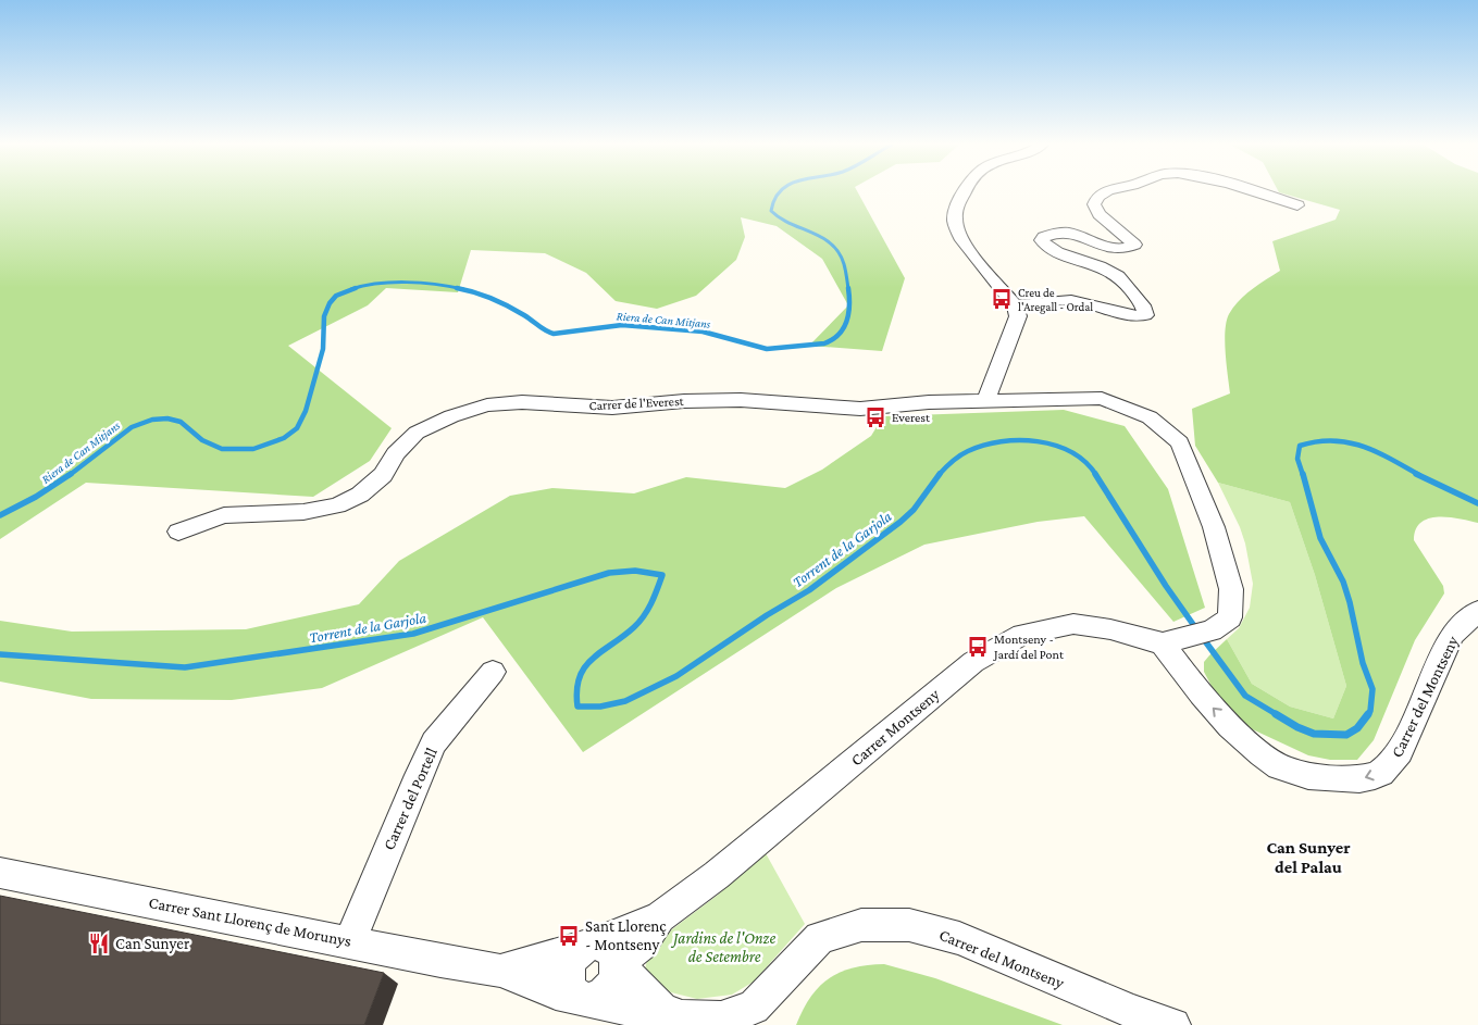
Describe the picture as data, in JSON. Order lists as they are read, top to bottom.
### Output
{
  "streets": {
    "street": [
      "Carrer de l'Everest",
      "Carrer del Montseny",
      "Carrer Montseny",
      "Carrer del Portell",
      "Carrer Sant Llorenç de Morunys"
    ]
  },
  "crossings": [
    ["Carrer de l'Everest", "Carrer del Montseny"],
    ["Carrer de l'Everest", "Carrer Montseny"],
    ["Carrer del Montseny", "Carrer Montseny"],
    ["Carrer Montseny", "Carrer Sant Llorenç de Morunys"],
    ["Carrer del Portell", "Carrer Sant Llorenç de Morunys"]
  ],
  "districts": ["Can Sunyer del Palau"],
  "water": ["Riera de Can Mitjans", "Torrent de la Garjola"],
  "parks": ["Jardins de l'Onze de Setembre"],
  "places": {
    "bus stop": [
      "Creu de l'Aregall - Ordal",
      "Everest",
      "Montseny - Jardí del Pont",
      "Sant Llorenç - Montseny"
    ],
    "restaurant": ["Can Sunyer"]
  }
}
